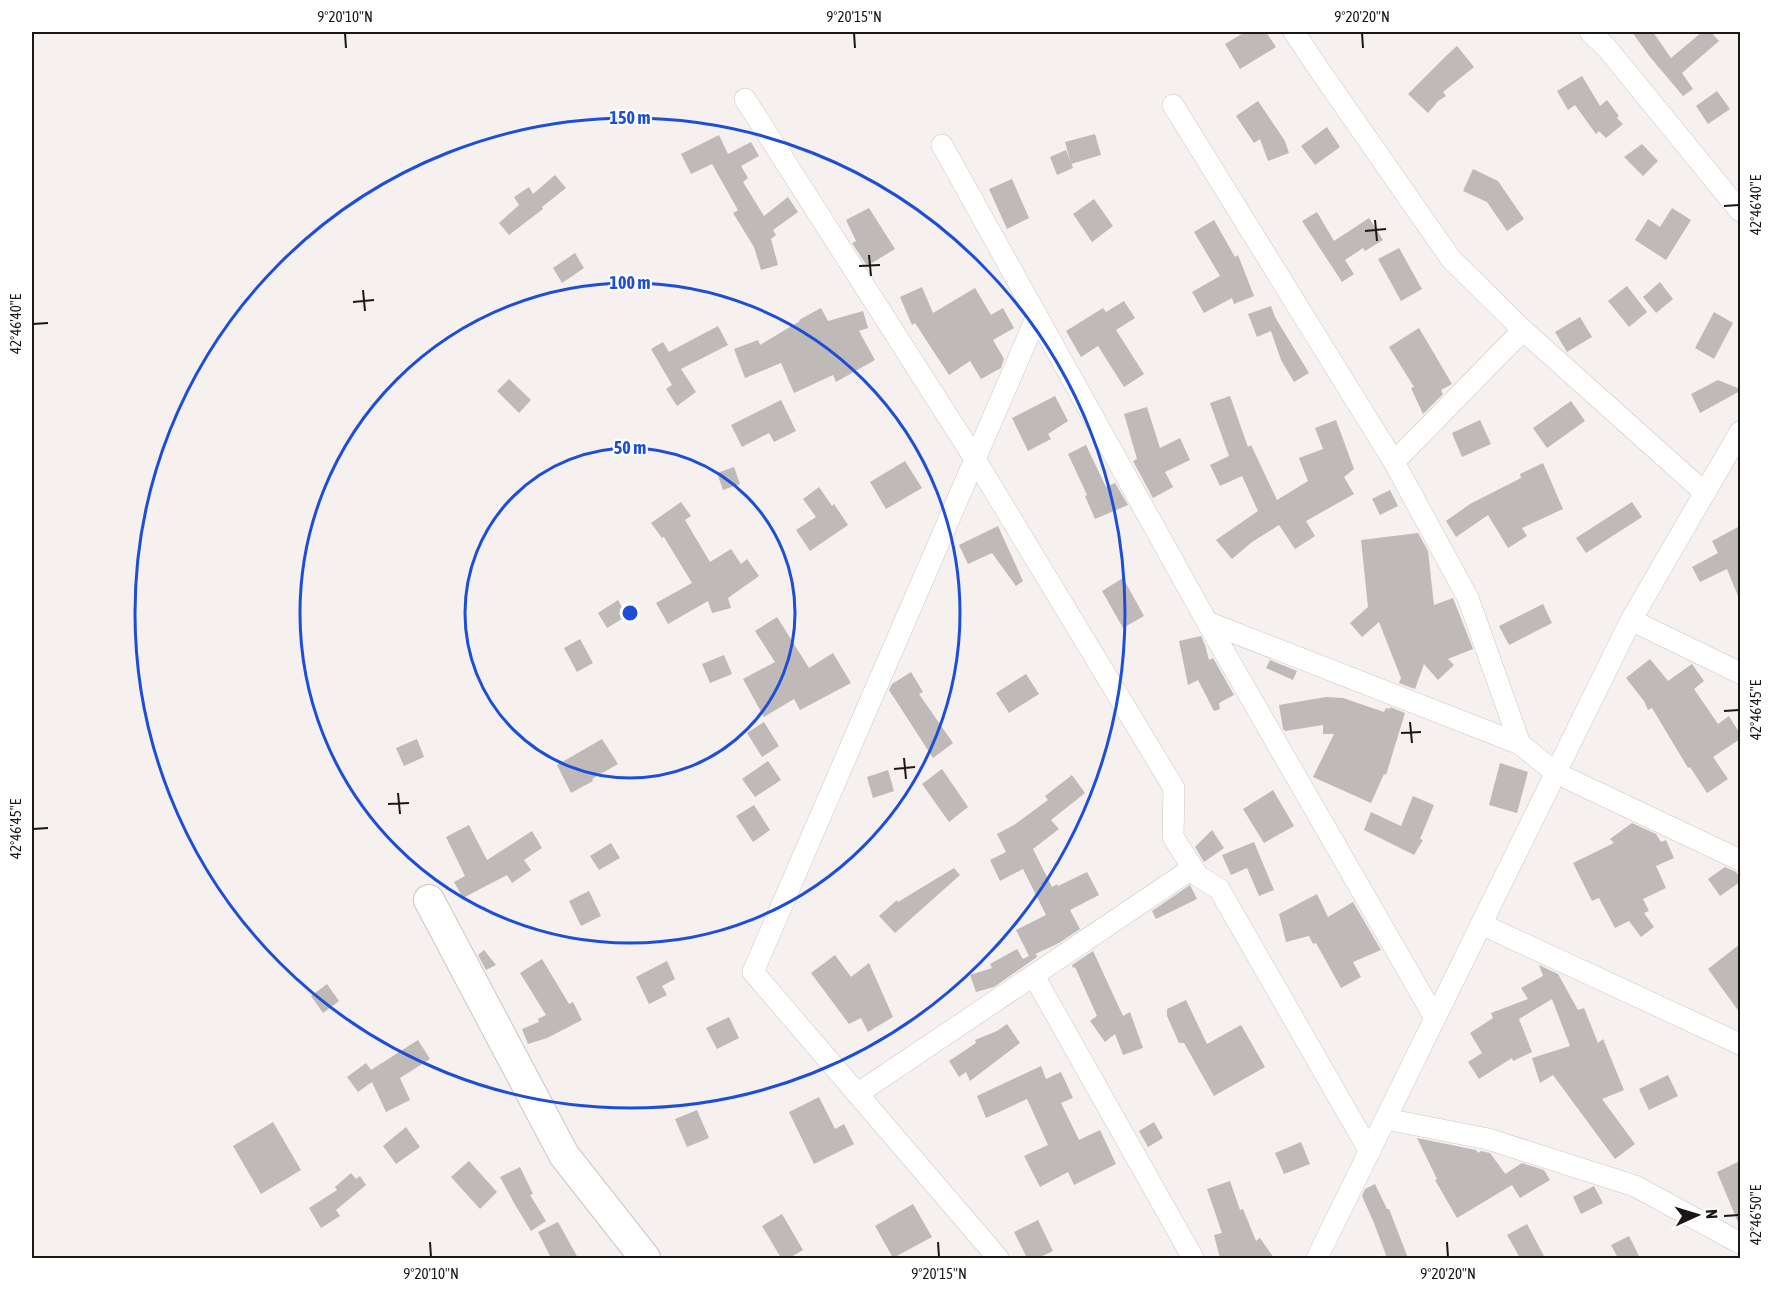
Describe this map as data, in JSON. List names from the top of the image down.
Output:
{
  "north": "right",
  "coordinates": [
    "9°20'10\"N",
    "9°20'15\"N",
    "9°20'20\"N",
    "42°46'40\"E",
    "42°46'45\"E",
    "42°46'50\"E"
  ],
  "rings": ["150 m", "100 m", "50 m"]
}
